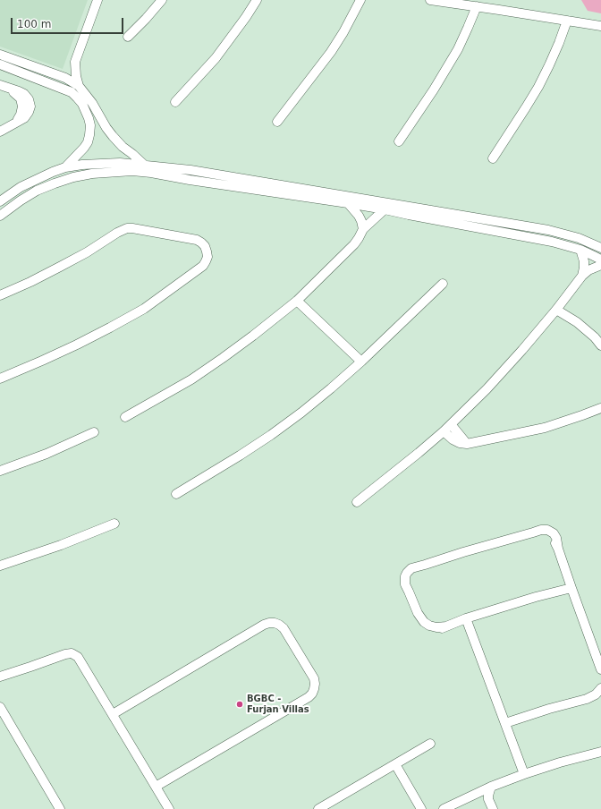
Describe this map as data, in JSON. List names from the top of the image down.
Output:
{
  "places": ["BGBC - Furjan Villas"],
  "scale_bar": "100 m"
}
